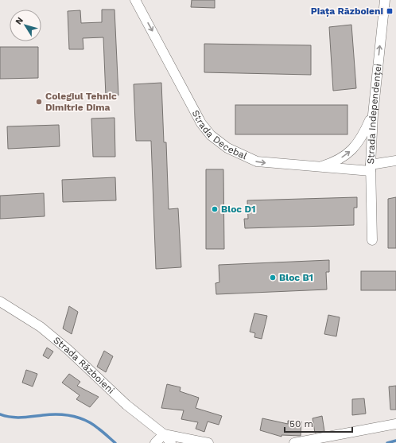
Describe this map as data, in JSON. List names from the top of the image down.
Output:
{
  "streets": {
    "street": ["Strada Independenței", "Strada Decebal", "Strada Războieni"]
  },
  "crossings": [
    ["Strada Independenței", "Strada Decebal"]
  ],
  "one_way": ["Strada Independenței", "Strada Decebal"],
  "places": {
    "transit": ["Piața Războieni"],
    "other": ["Colegiul Tehnic Dimitrie Dima", "Bloc D1", "Bloc B1"]
  },
  "scale_bar": "50 m",
  "north": "top left"
}
